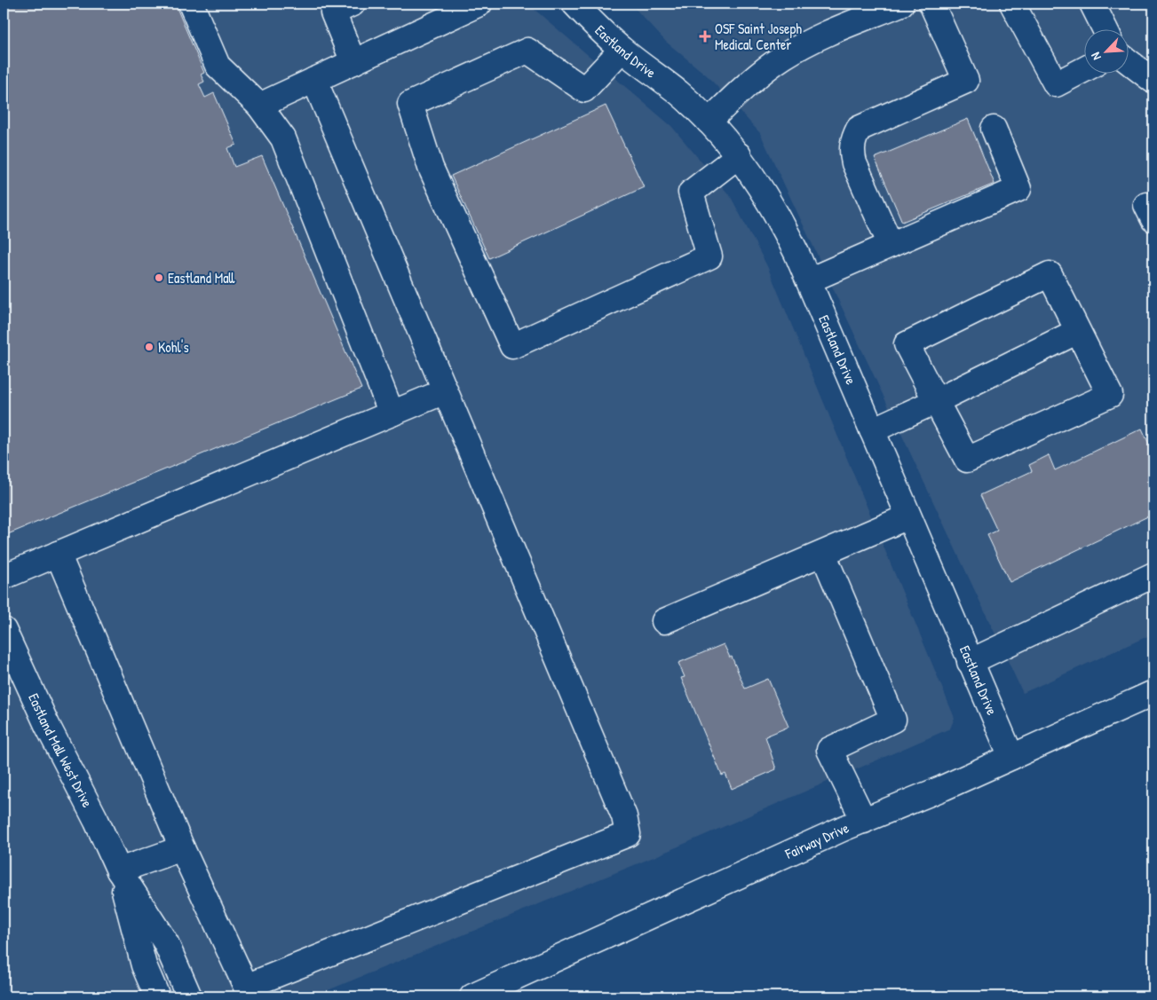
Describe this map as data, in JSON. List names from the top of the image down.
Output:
{
  "streets": {
    "main road": ["Eastland Drive", "Eastland Mall West Drive", "Fairway Drive"]
  },
  "crossings": [
    ["Eastland Drive", "Fairway Drive"]
  ],
  "places": {
    "health": ["OSF Saint Joseph Medical Center"],
    "other": ["Eastland Mall", "Kohl's"]
  },
  "north": "bottom left"
}
